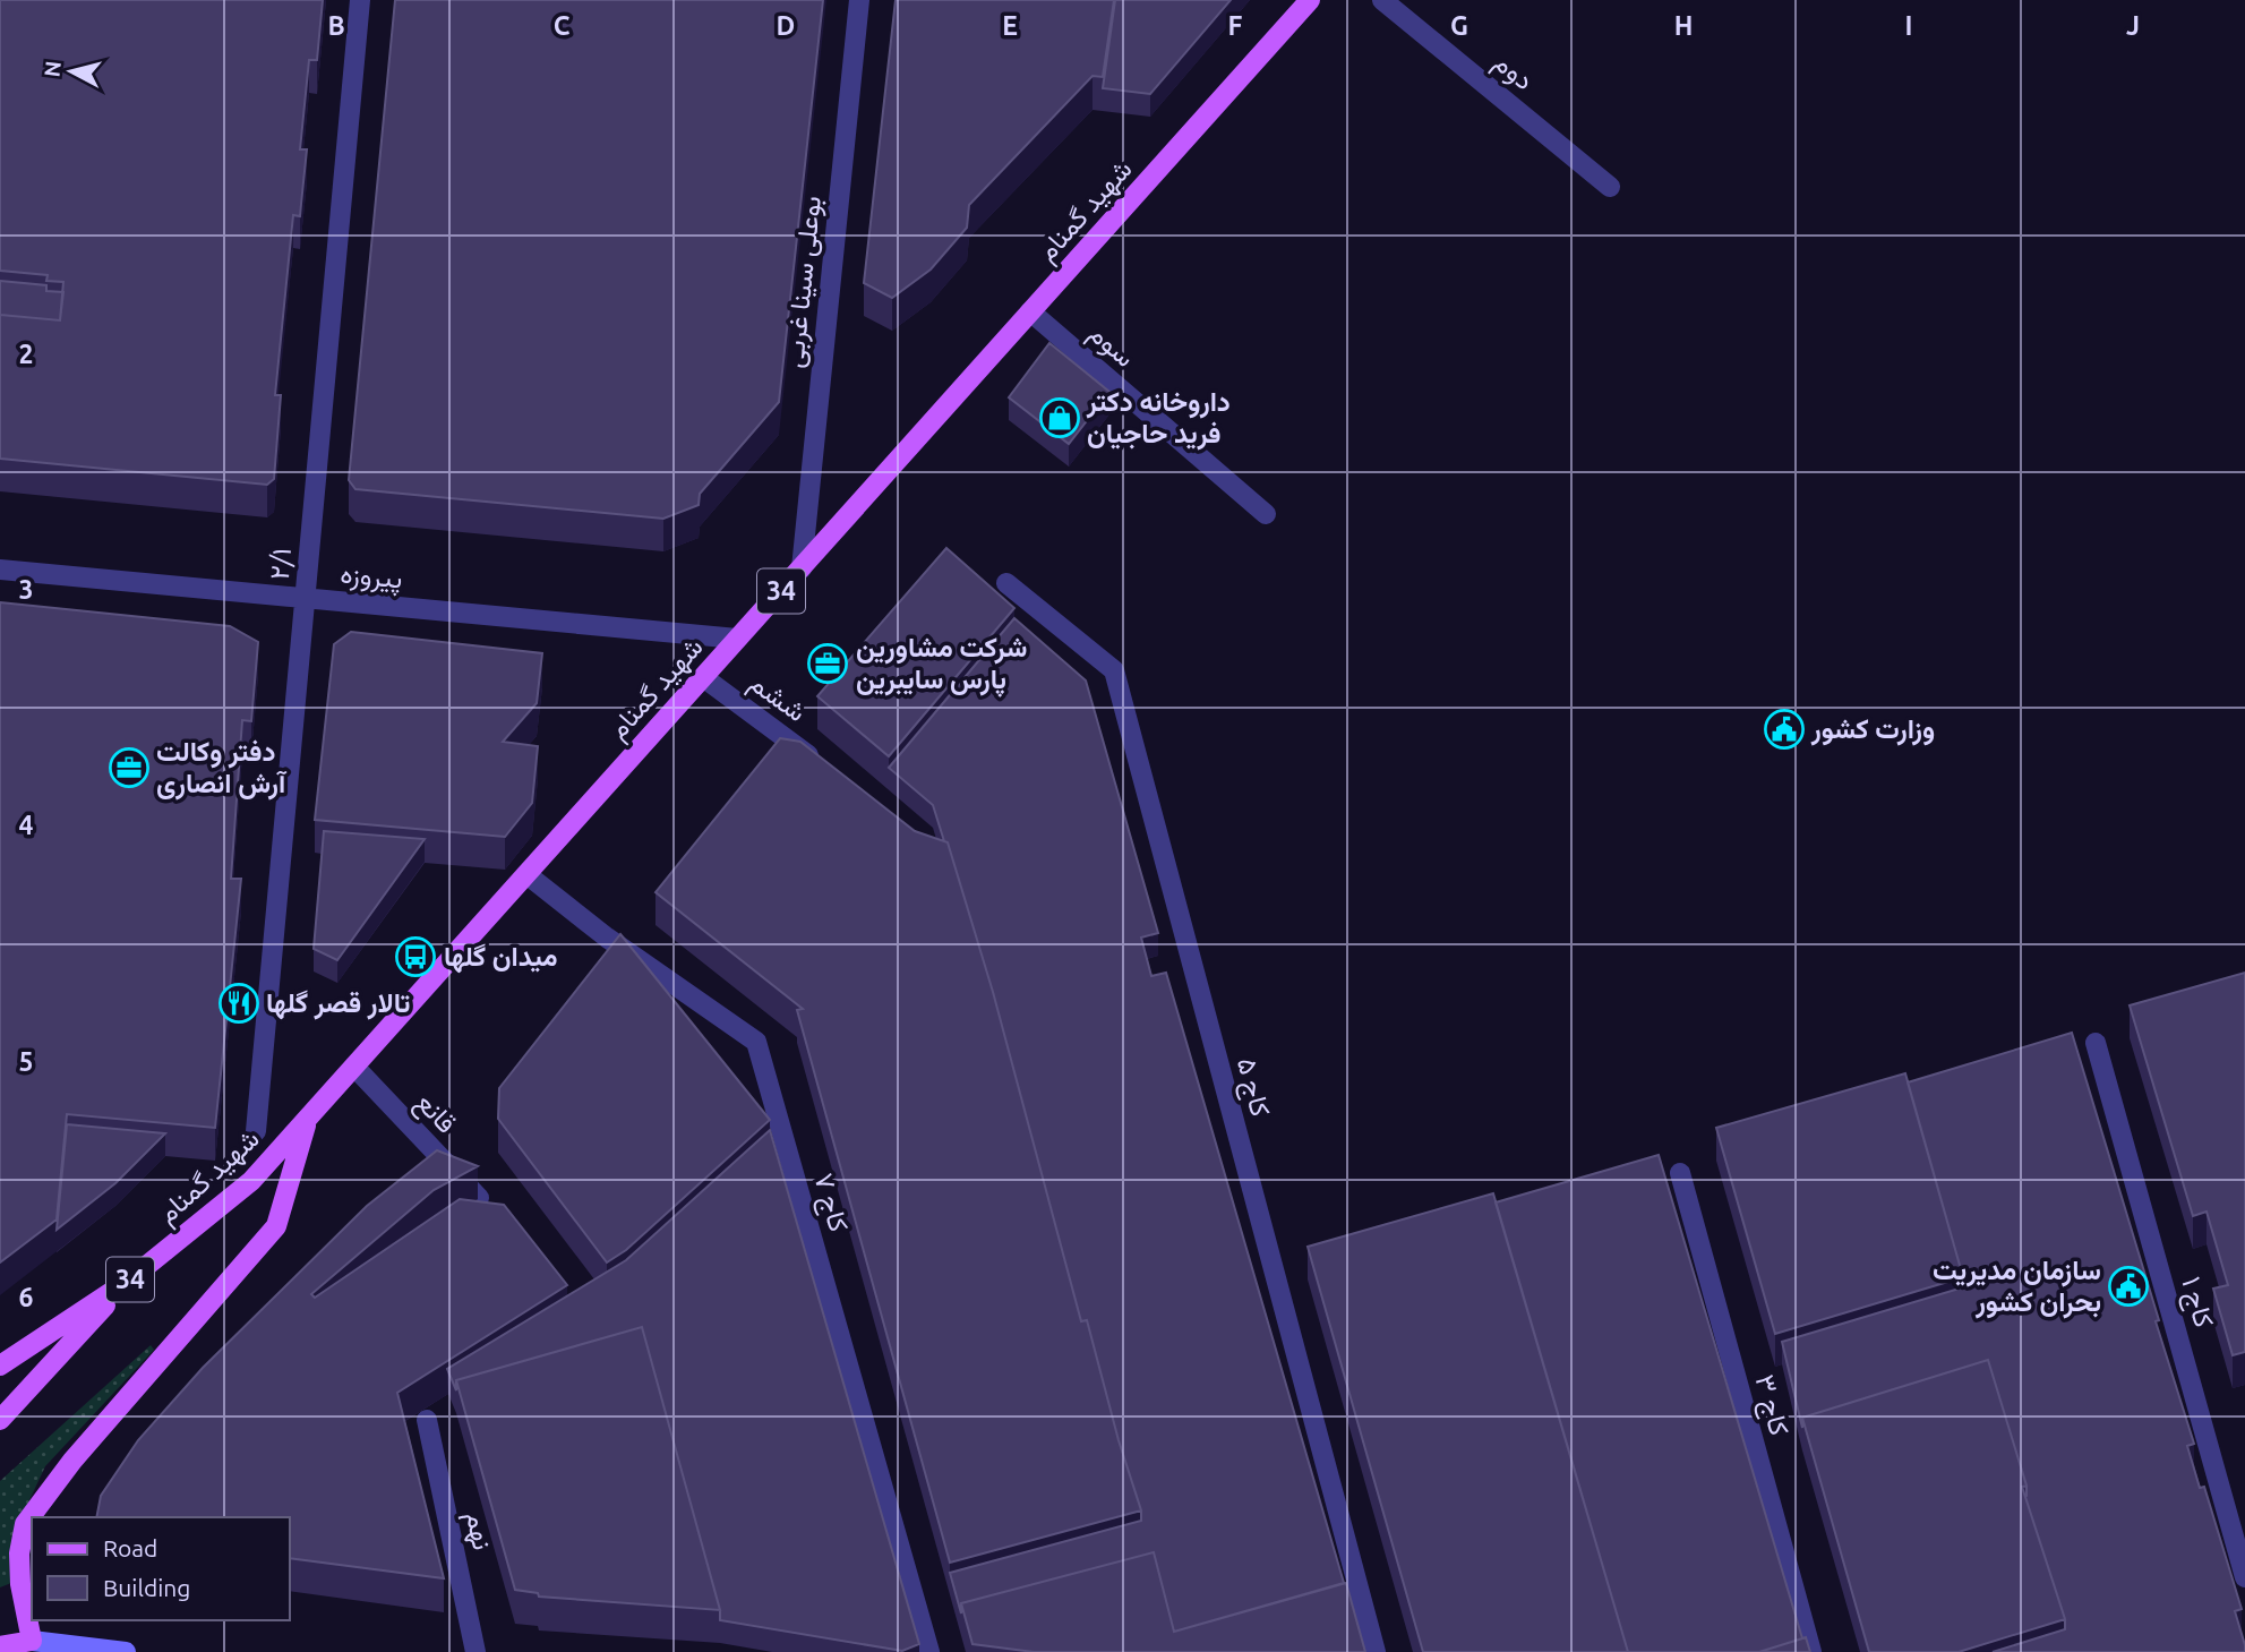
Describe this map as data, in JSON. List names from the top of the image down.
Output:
{
  "streets": {
    "main road": ["شهید گمنام", "34"],
    "street": [
      "دوم",
      "بوعلی سینا غربی",
      "سوم",
      "۲/۱",
      "پیروزه",
      "ششم",
      "کاج ۵",
      "قانع",
      "کاج ۷",
      "کاج ۱",
      "کاج ۳",
      "نهم"
    ]
  },
  "crossings": [
    ["شهید گمنام", "بوعلی سینا غربی"],
    ["شهید گمنام", "سوم"],
    ["شهید گمنام", "پیروزه"],
    ["شهید گمنام", "34"],
    ["شهید گمنام", "ششم"],
    ["شهید گمنام", "قانع"],
    ["شهید گمنام", "کاج ۷"],
    ["۲/۱", "پیروزه"]
  ],
  "places": {
    "shop": ["داروخانه دکتر فرید حاجیان"],
    "office": ["شرکت مشاورین پارس سایبرین", "دفتر وکالت آرش انصاری"],
    "public building": ["وزارت کشور", "سازمان مدیریت بحران کشور"],
    "bus stop": ["میدان گلها"],
    "restaurant": ["تالار قصر گلها"]
  },
  "legend": ["Road", "Building"],
  "north": "left",
  "grid": {
    "columns": [
      "B",
      "C",
      "D",
      "E",
      "F",
      "G",
      "H",
      "I",
      "J"
    ],
    "rows": [
      "2",
      "3",
      "4",
      "5",
      "6"
    ]
  }
}
